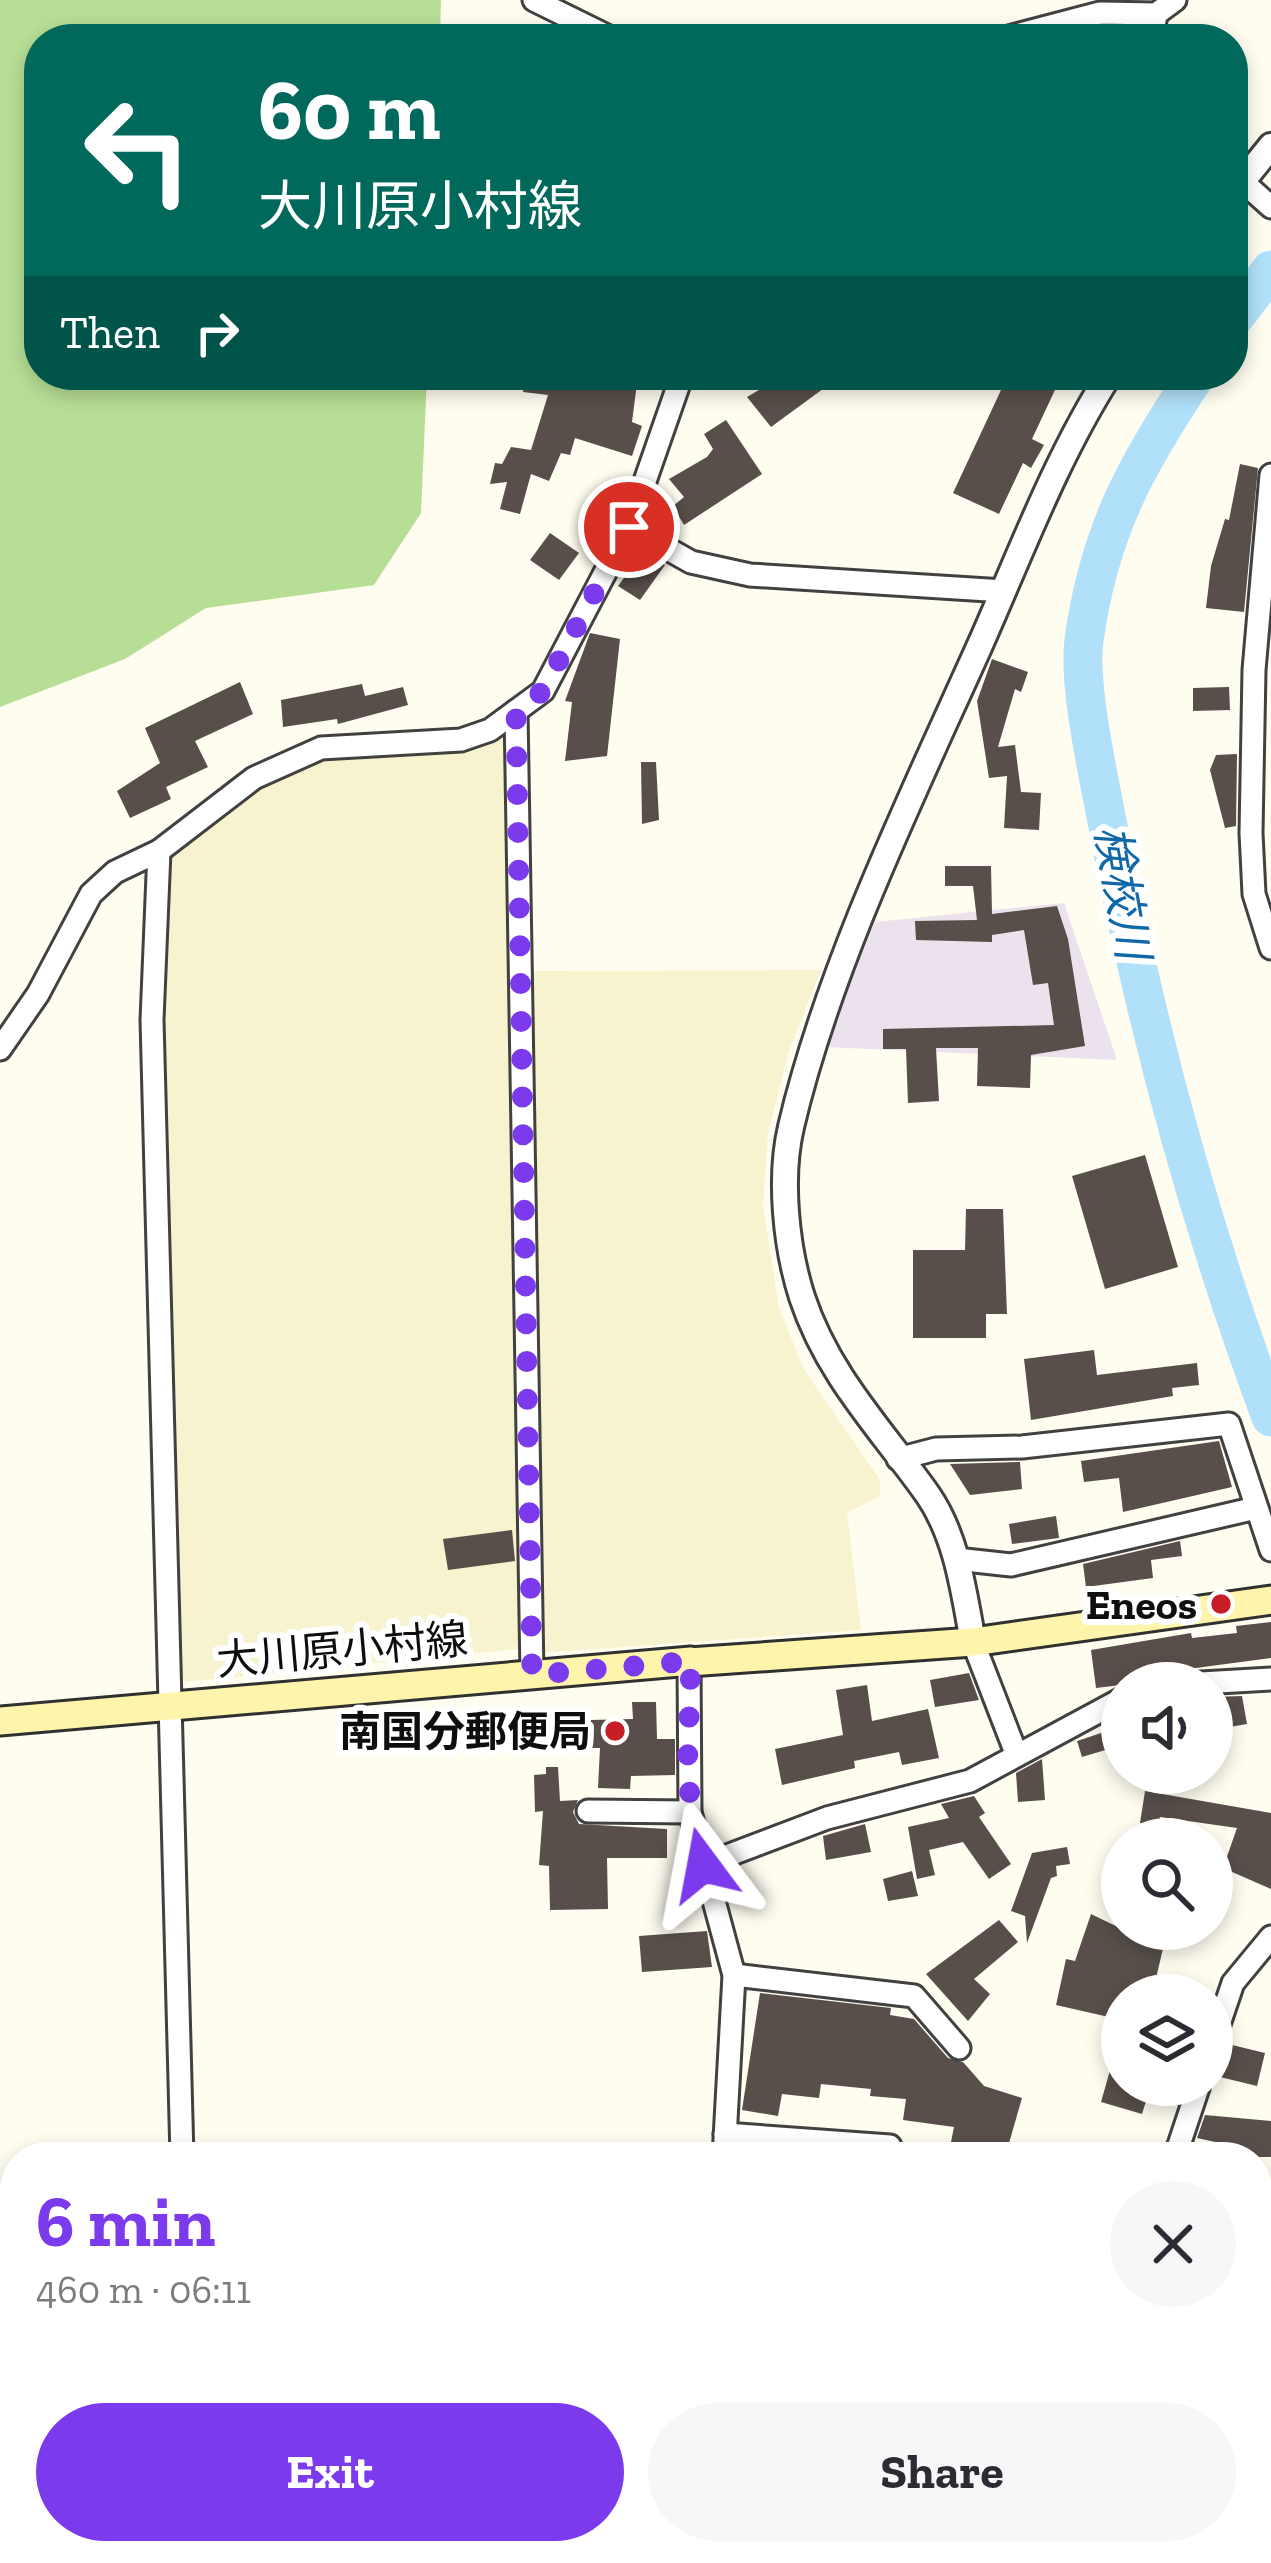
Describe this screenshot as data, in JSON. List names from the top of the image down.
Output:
{
  "streets": {
    "main road": ["大川原小村線"]
  },
  "water": ["検校川"],
  "places": ["Eneos", "南国分郵便局"],
  "page": {
    "turn": ["60 m", "大川原小村線"],
    "then": "Then",
    "heading": ["6 min", "460 m · 06:11"],
    "buttons": ["Exit", "Share"]
  }
}
